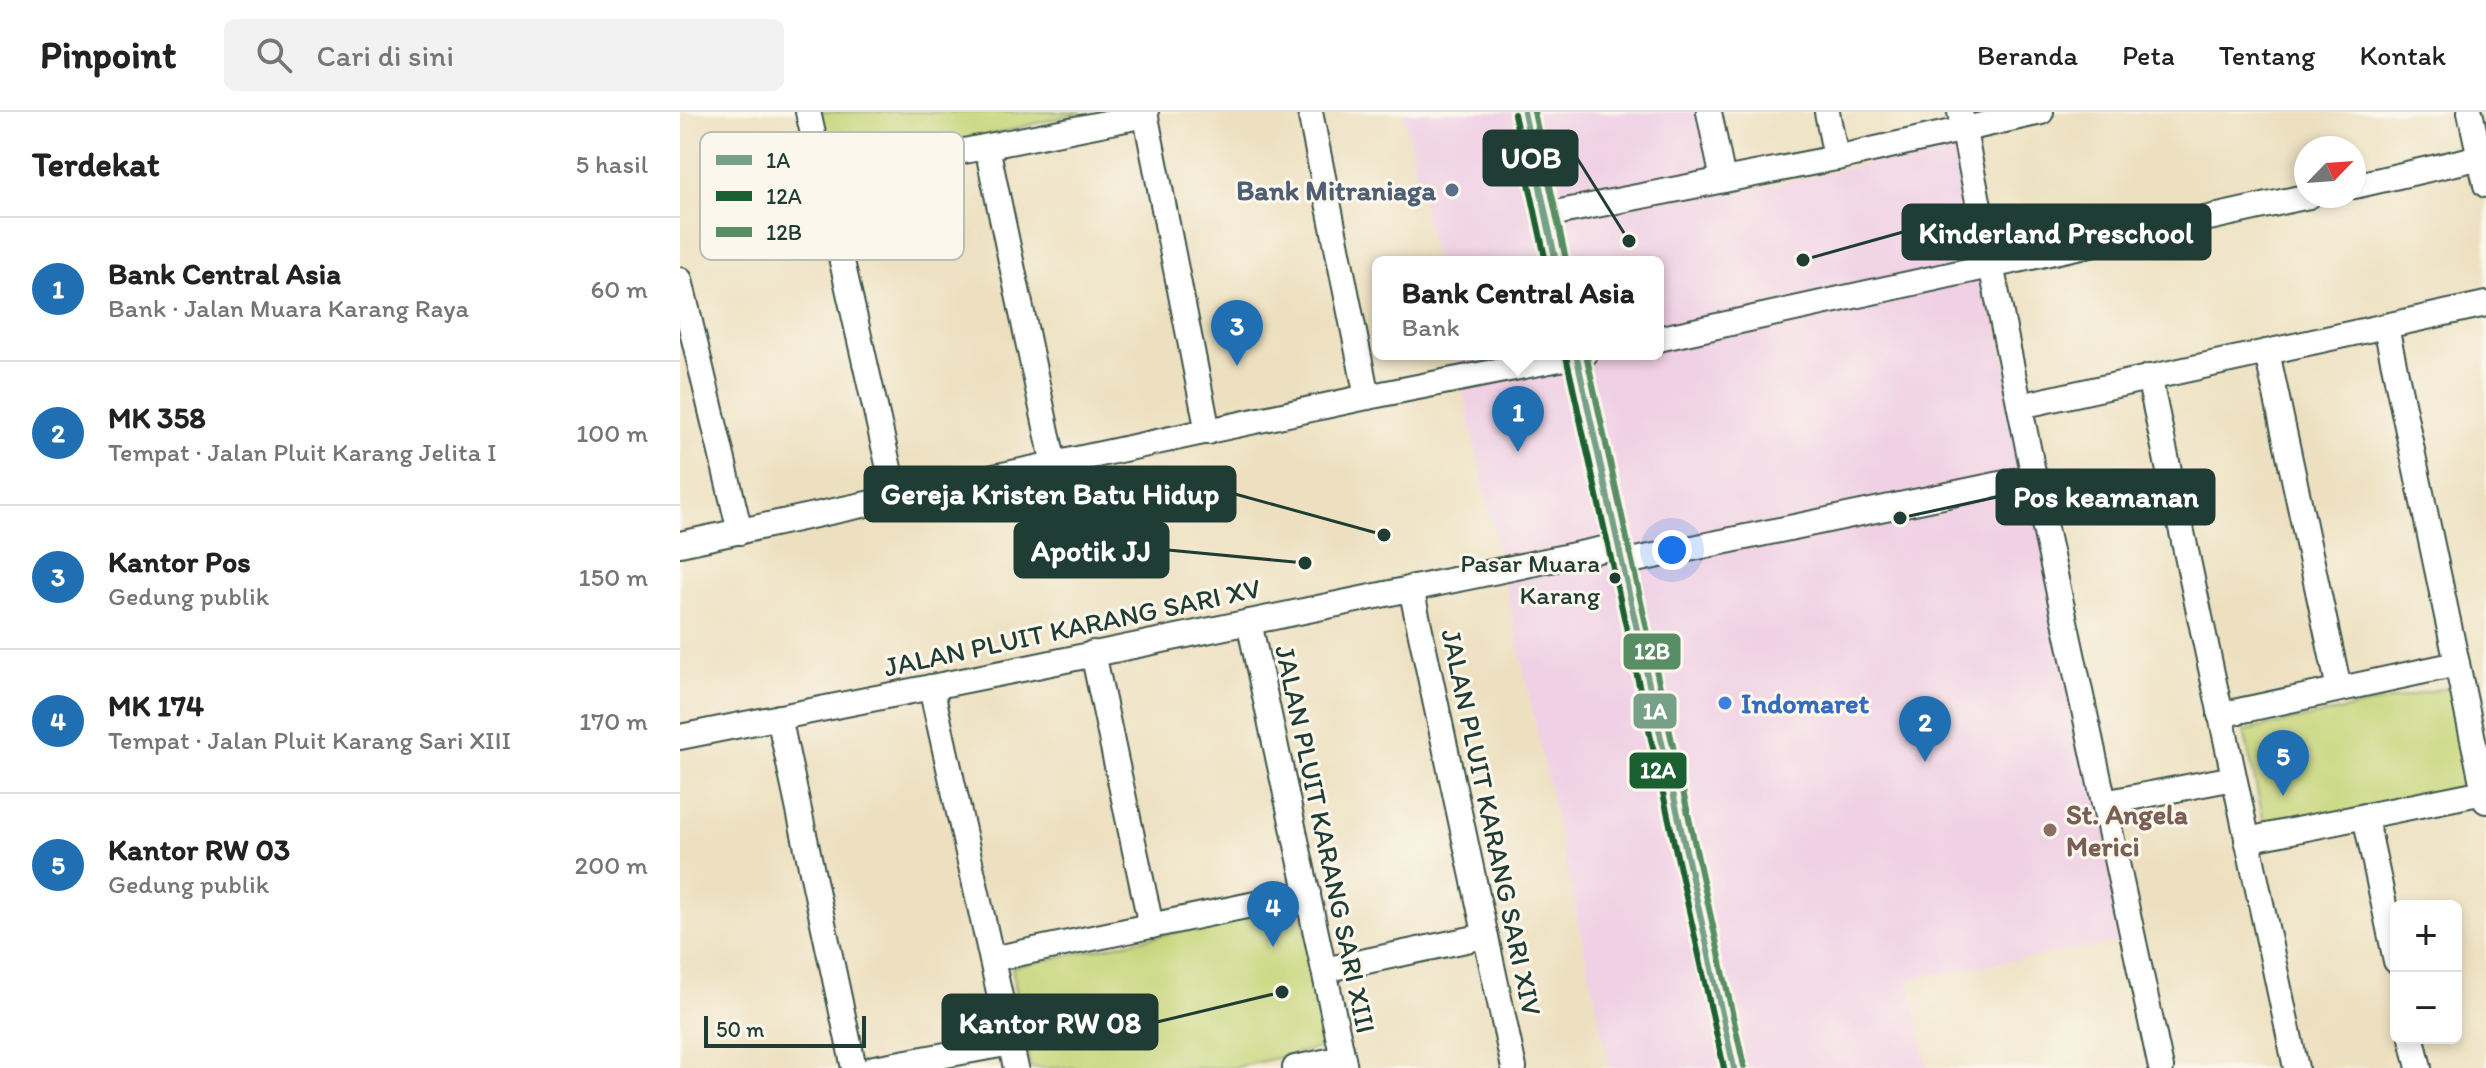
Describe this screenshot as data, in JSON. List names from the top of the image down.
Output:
{
  "streets": {
    "street": ["JALAN PLUIT KARANG SARI XV", "JALAN PLUIT KARANG SARI XIV", "JALAN PLUIT KARANG SARI XIII"]
  },
  "crossings": [
    ["JALAN PLUIT KARANG SARI XV", "JALAN PLUIT KARANG SARI XIV"],
    ["JALAN PLUIT KARANG SARI XV", "JALAN PLUIT KARANG SARI XIII"]
  ],
  "places": [
    "Bank Mitraniaga",
    "UOB",
    "Kinderland Preschool",
    "Pos keamanan",
    "Gereja Kristen Batu Hidup",
    "Apotik JJ",
    "Pasar Muara Karang",
    "Indomaret",
    "St. Angela Merici",
    "Kantor RW 08"
  ],
  "lines": ["transit line 1A", "transit line 12B", "transit line 12A"],
  "legend": ["1A", "12A", "12B"],
  "scale_bar": "50 m",
  "north": "top right",
  "page": {
    "header": "Pinpoint",
    "search": "Cari di sini",
    "nav": [
      "Beranda",
      "Peta",
      "Tentang",
      "Kontak"
    ],
    "heading": ["Terdekat", "5 hasil"],
    "list": [
      {
        "mark": "1",
        "name": "Bank Central Asia",
        "note": "Bank · Jalan Muara Karang Raya",
        "value": "60 m"
      },
      {
        "mark": "2",
        "name": "MK 358",
        "note": "Tempat · Jalan Pluit Karang Jelita I",
        "value": "100 m"
      },
      {
        "mark": "3",
        "name": "Kantor Pos",
        "note": "Gedung publik",
        "value": "150 m"
      },
      {
        "mark": "4",
        "name": "MK 174",
        "note": "Tempat · Jalan Pluit Karang Sari XIII",
        "value": "170 m"
      },
      {
        "mark": "5",
        "name": "Kantor RW 03",
        "note": "Gedung publik",
        "value": "200 m"
      }
    ],
    "popup": ["Bank Central Asia", "Bank"],
    "pins": [
      "3",
      "1",
      "2",
      "5",
      "4"
    ],
    "map_buttons": ["+", "−"],
    "scale": "50 m"
  }
}
